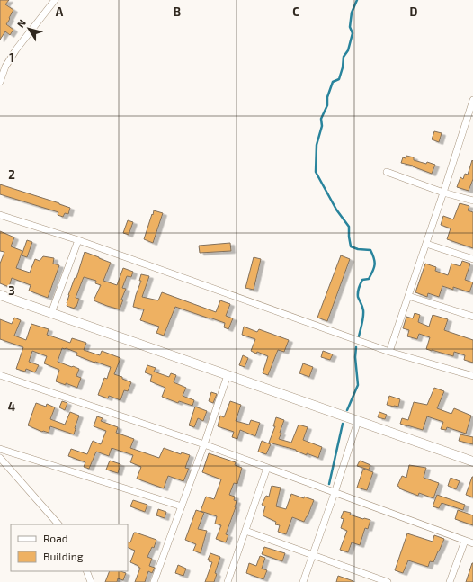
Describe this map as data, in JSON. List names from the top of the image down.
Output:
{
  "legend": ["Road", "Building"],
  "north": "top left",
  "grid": {
    "columns": [
      "A",
      "B",
      "C",
      "D"
    ],
    "rows": [
      "1",
      "2",
      "3",
      "4"
    ]
  }
}
